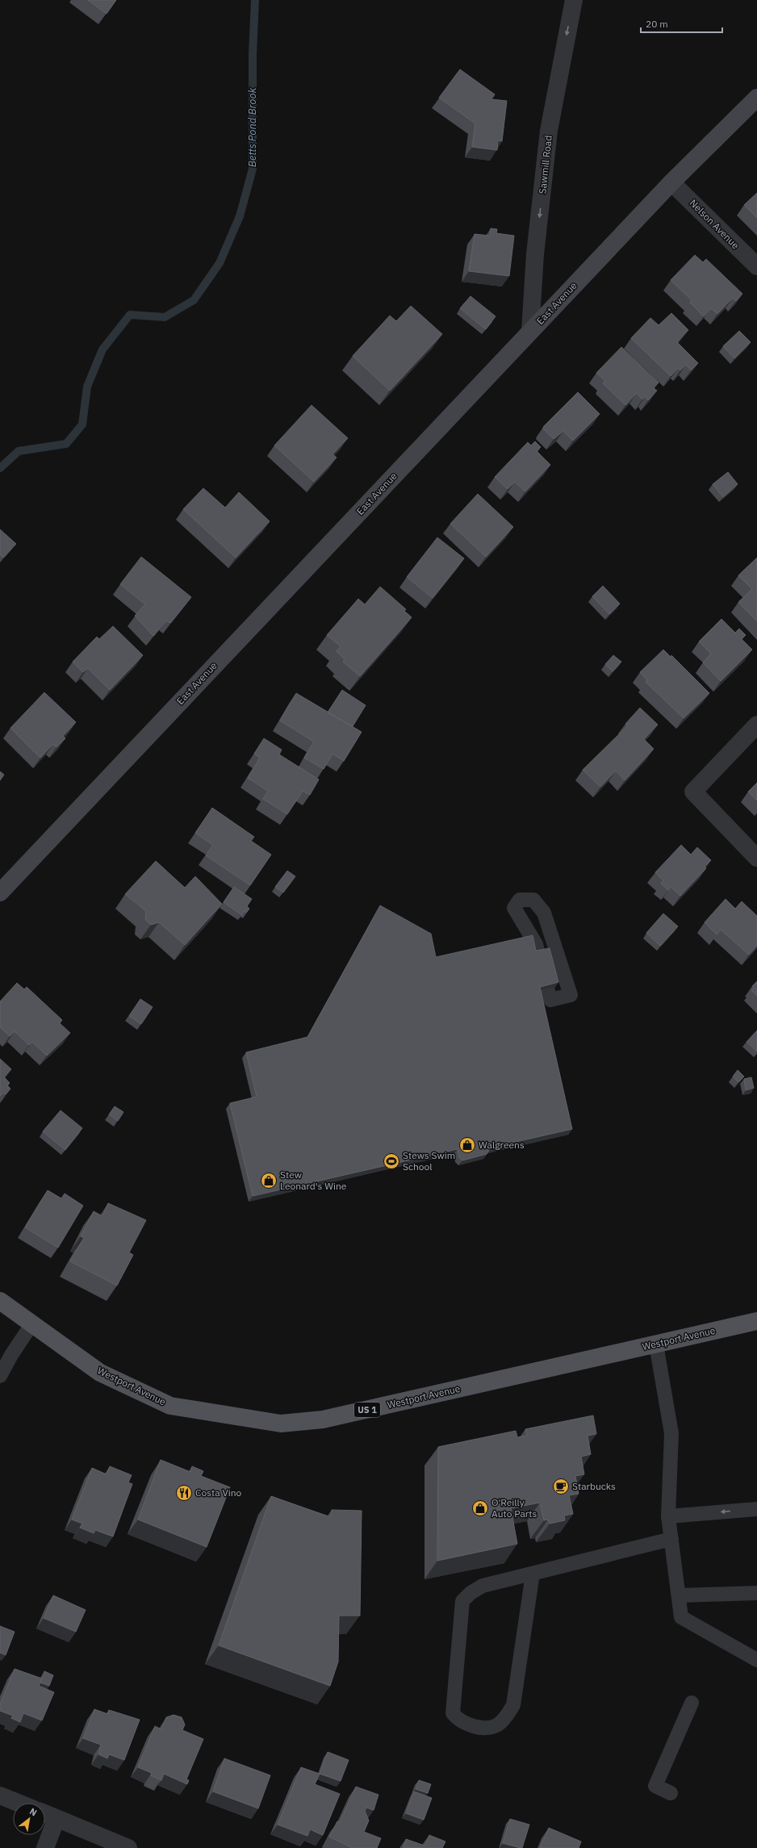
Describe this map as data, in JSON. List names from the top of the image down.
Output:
{
  "streets": {
    "main road": ["East Avenue", "Westport Avenue", "US 1"],
    "street": ["Sawmill Road", "Nelson Avenue"]
  },
  "crossings": [
    ["Sawmill Road", "East Avenue"],
    ["Nelson Avenue", "East Avenue"]
  ],
  "one_way": ["Sawmill Road"],
  "water": ["Betts Pond Brook"],
  "places": {
    "shop": ["Walgreens", "Stew Leonard's Wine", "O'Reilly Auto Parts"],
    "sports": ["Stews Swim School"],
    "cafe": ["Starbucks"],
    "restaurant": ["Costa Vino"]
  },
  "scale_bar": "20 m",
  "north": "top right"
}
